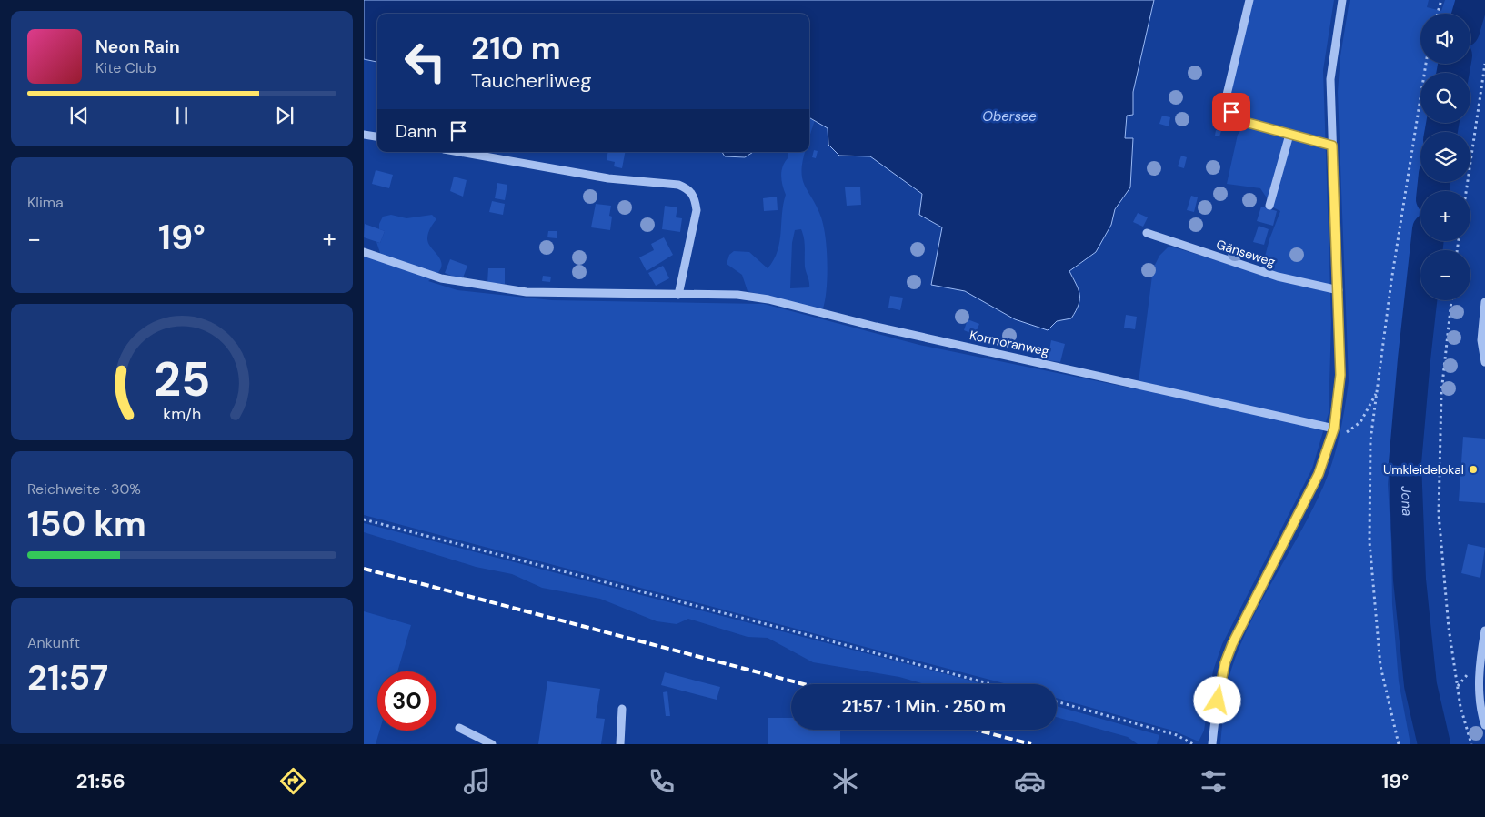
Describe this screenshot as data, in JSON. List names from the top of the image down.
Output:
{
  "streets": {
    "street": ["Gänseweg", "Kormoranweg"]
  },
  "water": ["Obersee", "Jona"],
  "places": ["Umkleidelokal"],
  "page": {
    "map_buttons": ["+", "−"],
    "turn": ["210 m", "Taucherliweg"],
    "song": ["Neon Rain", "Kite Club"],
    "then": "Dann",
    "tile": [
      "Klima",
      ["Reichweite · 30%", "150 km"],
      ["Ankunft", "21:57"]
    ],
    "heat": ["−", "19°", "+"],
    "limit": "30",
    "trip": "21:57 · 1 Min. · 250 m",
    "tabs": ["21:56", "19°"],
    "gauge": ["25", "km/h"]
  }
}
